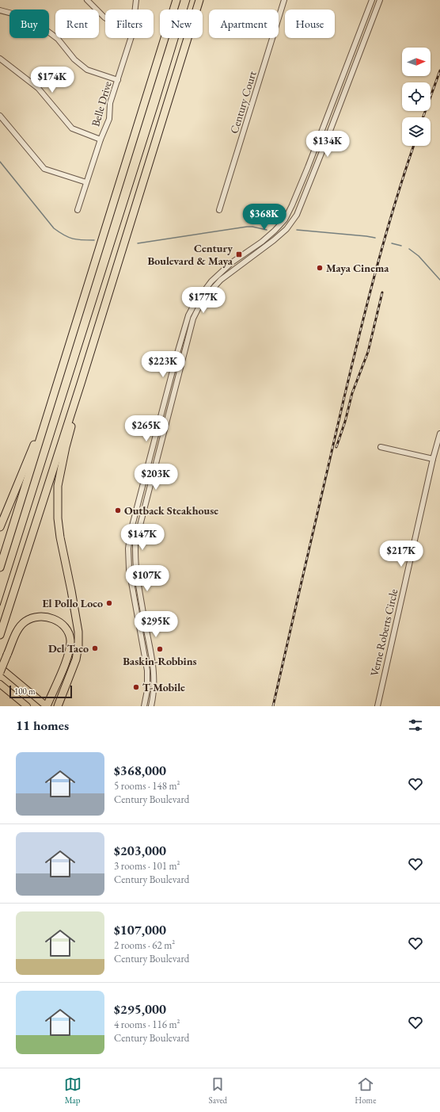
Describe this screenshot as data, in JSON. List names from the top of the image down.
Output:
{
  "streets": {
    "street": ["Century Court", "Belle Drive", "Verne Roberts Circle"]
  },
  "places": {
    "transit": ["Century Boulevard & Maya"],
    "other": [
      "Maya Cinema",
      "Outback Steakhouse",
      "El Pollo Loco",
      "Del Taco",
      "Baskin-Robbins",
      "T-Mobile"
    ]
  },
  "scale_bar": "100 m",
  "north": "right",
  "page": {
    "chip": [
      "Buy",
      "Rent",
      "Filters",
      "New",
      "Apartment",
      "House"
    ],
    "price": [
      "$174K",
      "$134K",
      "$368K",
      "$177K",
      "$223K",
      "$265K",
      "$203K",
      "$147K",
      "$217K",
      "$107K",
      "$295K"
    ],
    "scale": "100 m",
    "heading": "11 homes",
    "list": [
      {
        "name": "$368,000",
        "note": "5 rooms · 148 m² · Century Boulevard"
      },
      {
        "name": "$203,000",
        "note": "3 rooms · 101 m² · Century Boulevard"
      },
      {
        "name": "$107,000",
        "note": "2 rooms · 62 m² · Century Boulevard"
      },
      {
        "name": "$295,000",
        "note": "4 rooms · 116 m² · Century Boulevard"
      }
    ],
    "tabs": ["Map", "Saved", "Home"]
  }
}
